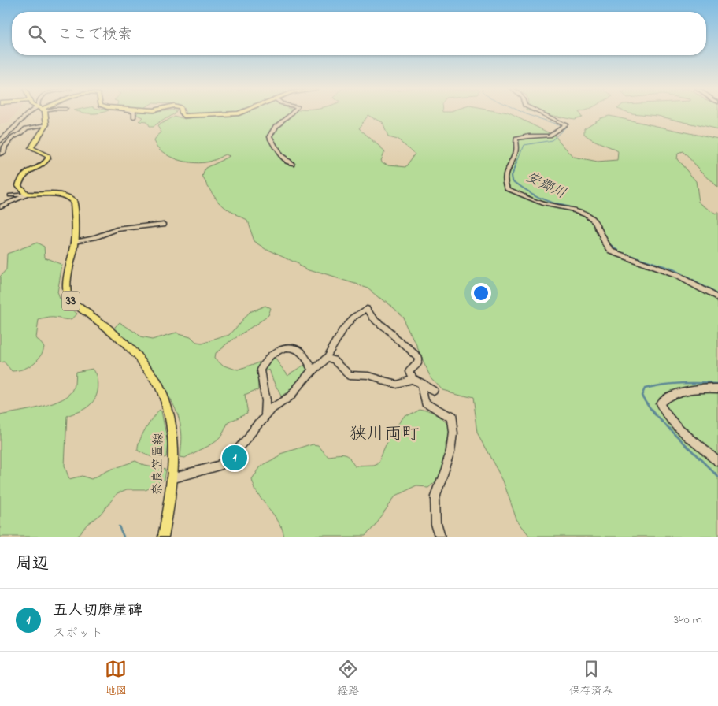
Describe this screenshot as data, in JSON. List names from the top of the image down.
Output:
{
  "streets": {
    "main road": ["33", "奈良笠置線"]
  },
  "districts": ["狭川両町"],
  "water": ["安郷川"],
  "page": {
    "search": "ここで検索",
    "pins": "1",
    "heading": "周辺",
    "list": [
      {
        "mark": "1",
        "name": "五人切磨崖碑",
        "note": "スポット",
        "value": "340 m"
      }
    ],
    "nav": ["地図", "経路", "保存済み"]
  }
}
